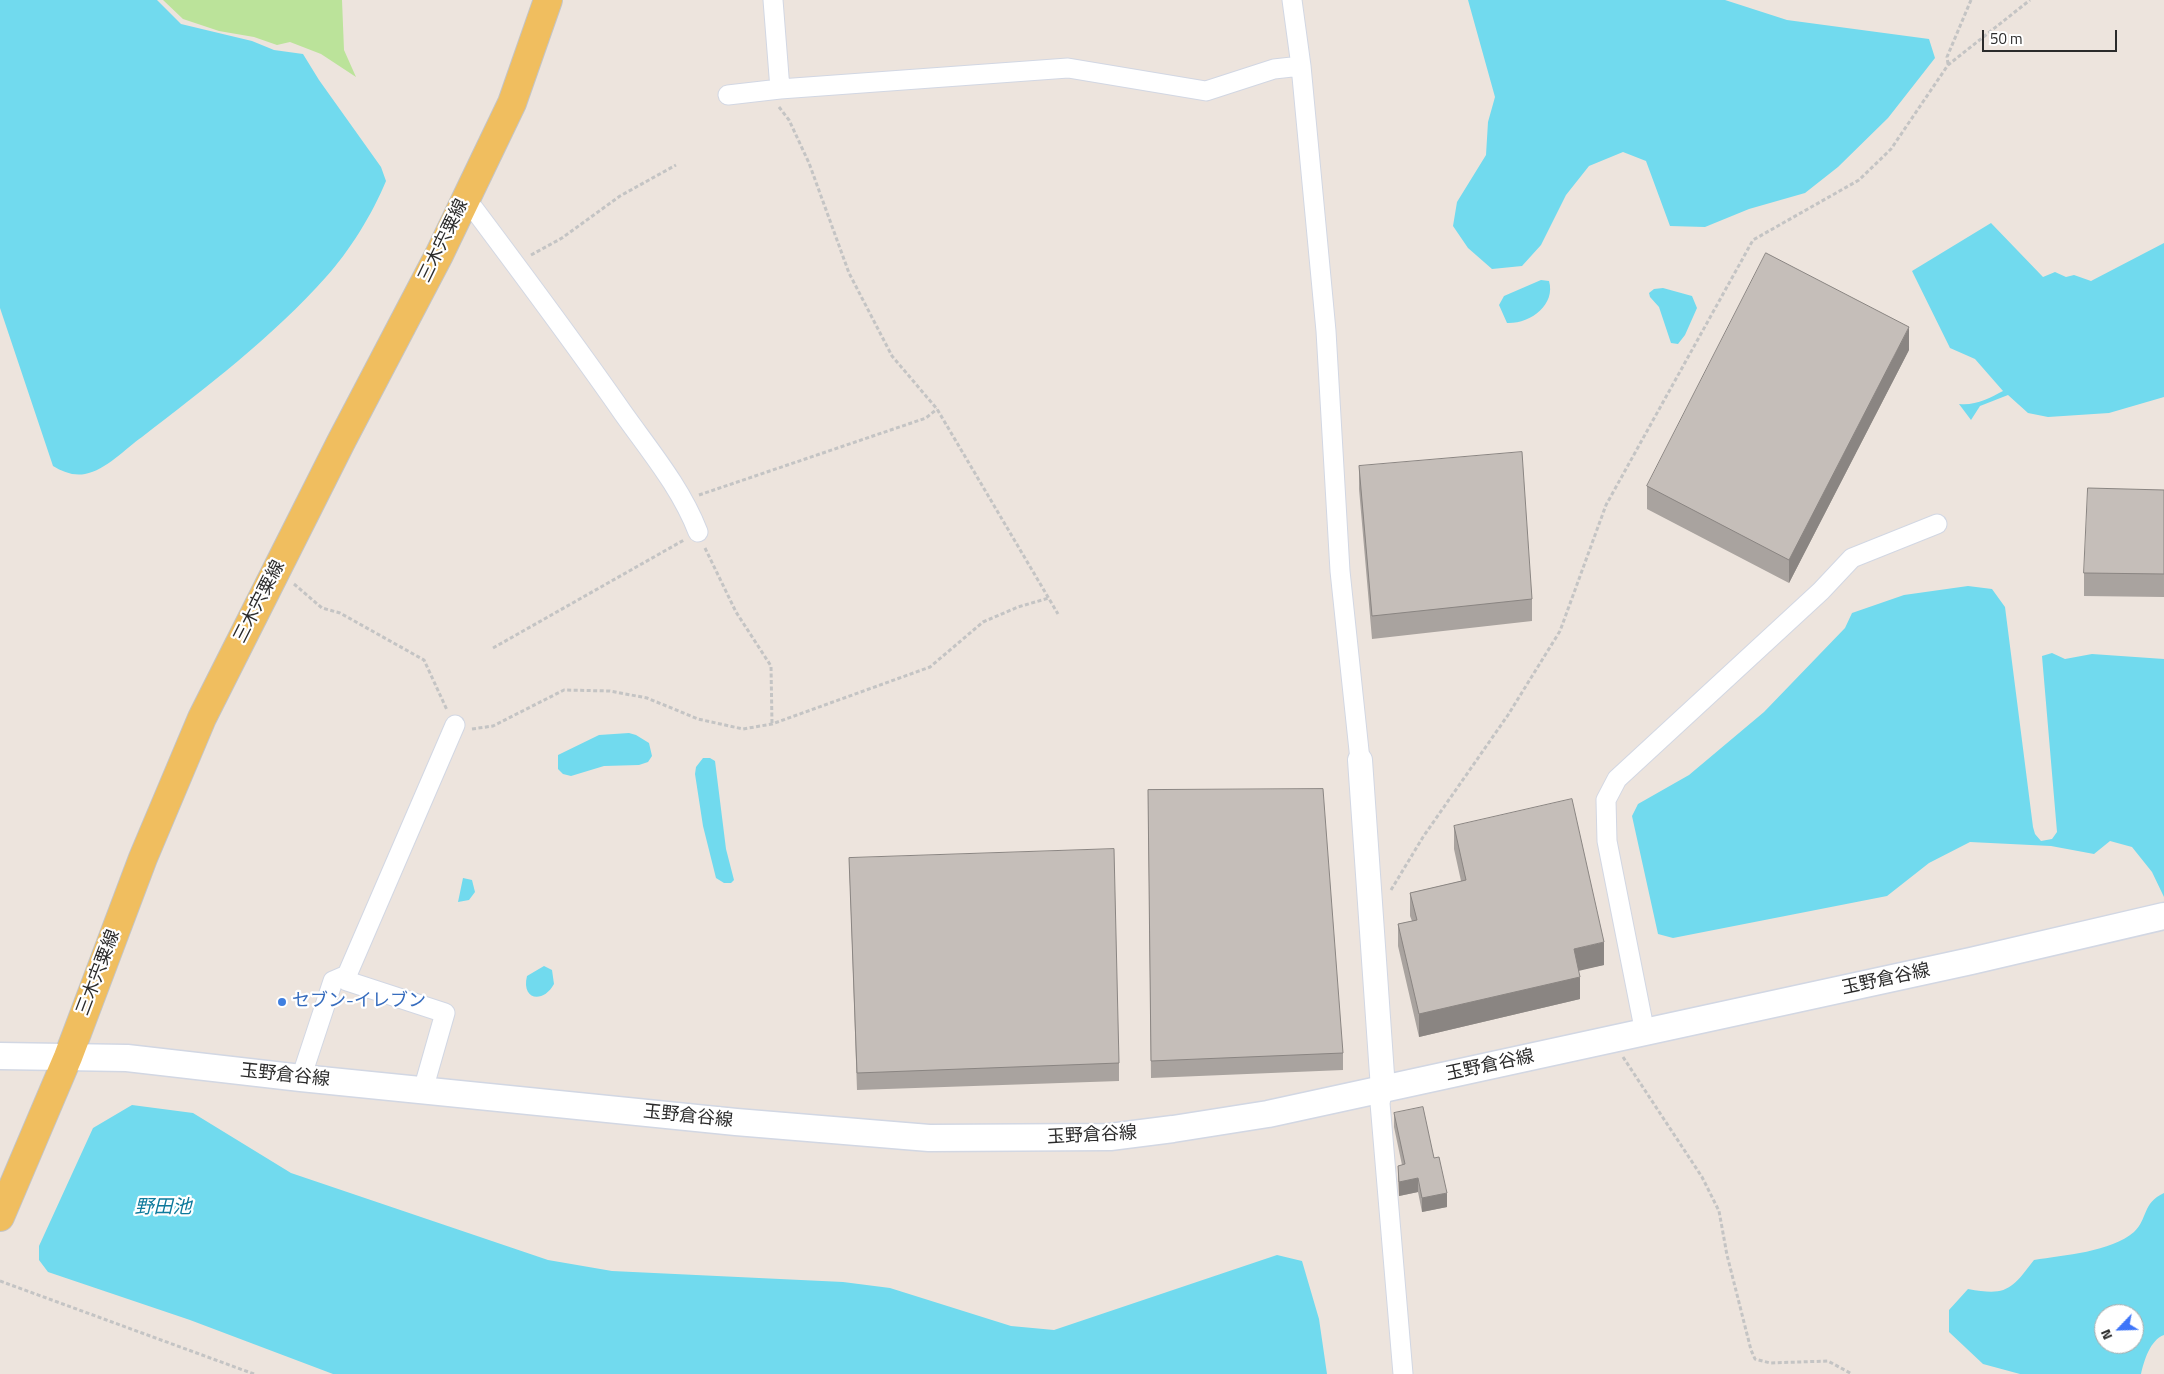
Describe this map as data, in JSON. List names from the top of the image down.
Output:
{
  "streets": {
    "main road": ["三木宍粟線", "玉野倉谷線"]
  },
  "crossings": [
    ["三木宍粟線", "玉野倉谷線"]
  ],
  "water": ["野田池"],
  "places": ["セブン-イレブン"],
  "scale_bar": "50 m",
  "north": "bottom left"
}
